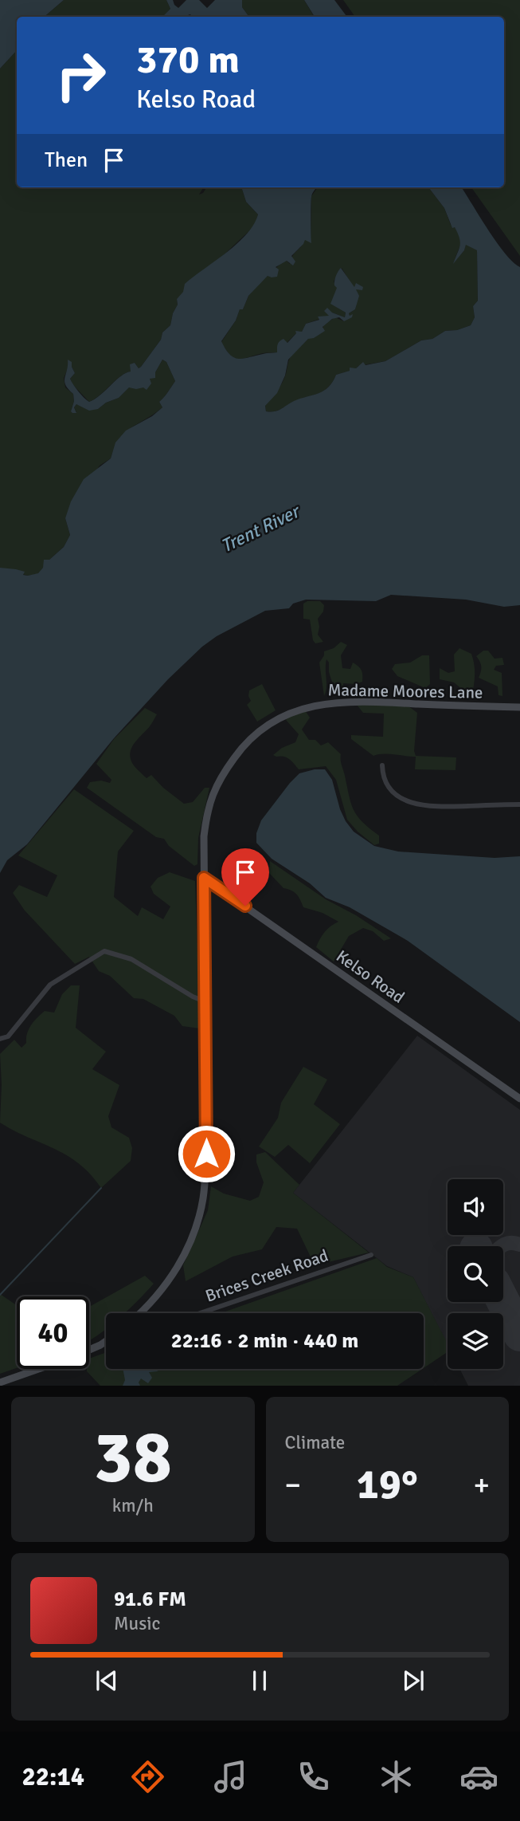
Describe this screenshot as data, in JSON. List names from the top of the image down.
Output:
{
  "streets": {
    "street": ["Madame Moores Lane", "Kelso Road", "Brices Creek Road"]
  },
  "crossings": [
    ["Madame Moores Lane", "Kelso Road"]
  ],
  "water": ["Trent River"],
  "page": {
    "turn": ["370 m", "Kelso Road"],
    "then": "Then",
    "limit": "40",
    "trip": "22:16 · 2 min · 440 m",
    "tile": [
      ["38", "km/h"],
      "Climate"
    ],
    "heat": ["−", "19°", "+"],
    "song": ["91.6 FM", "Music"],
    "tabs": "22:14"
  }
}
